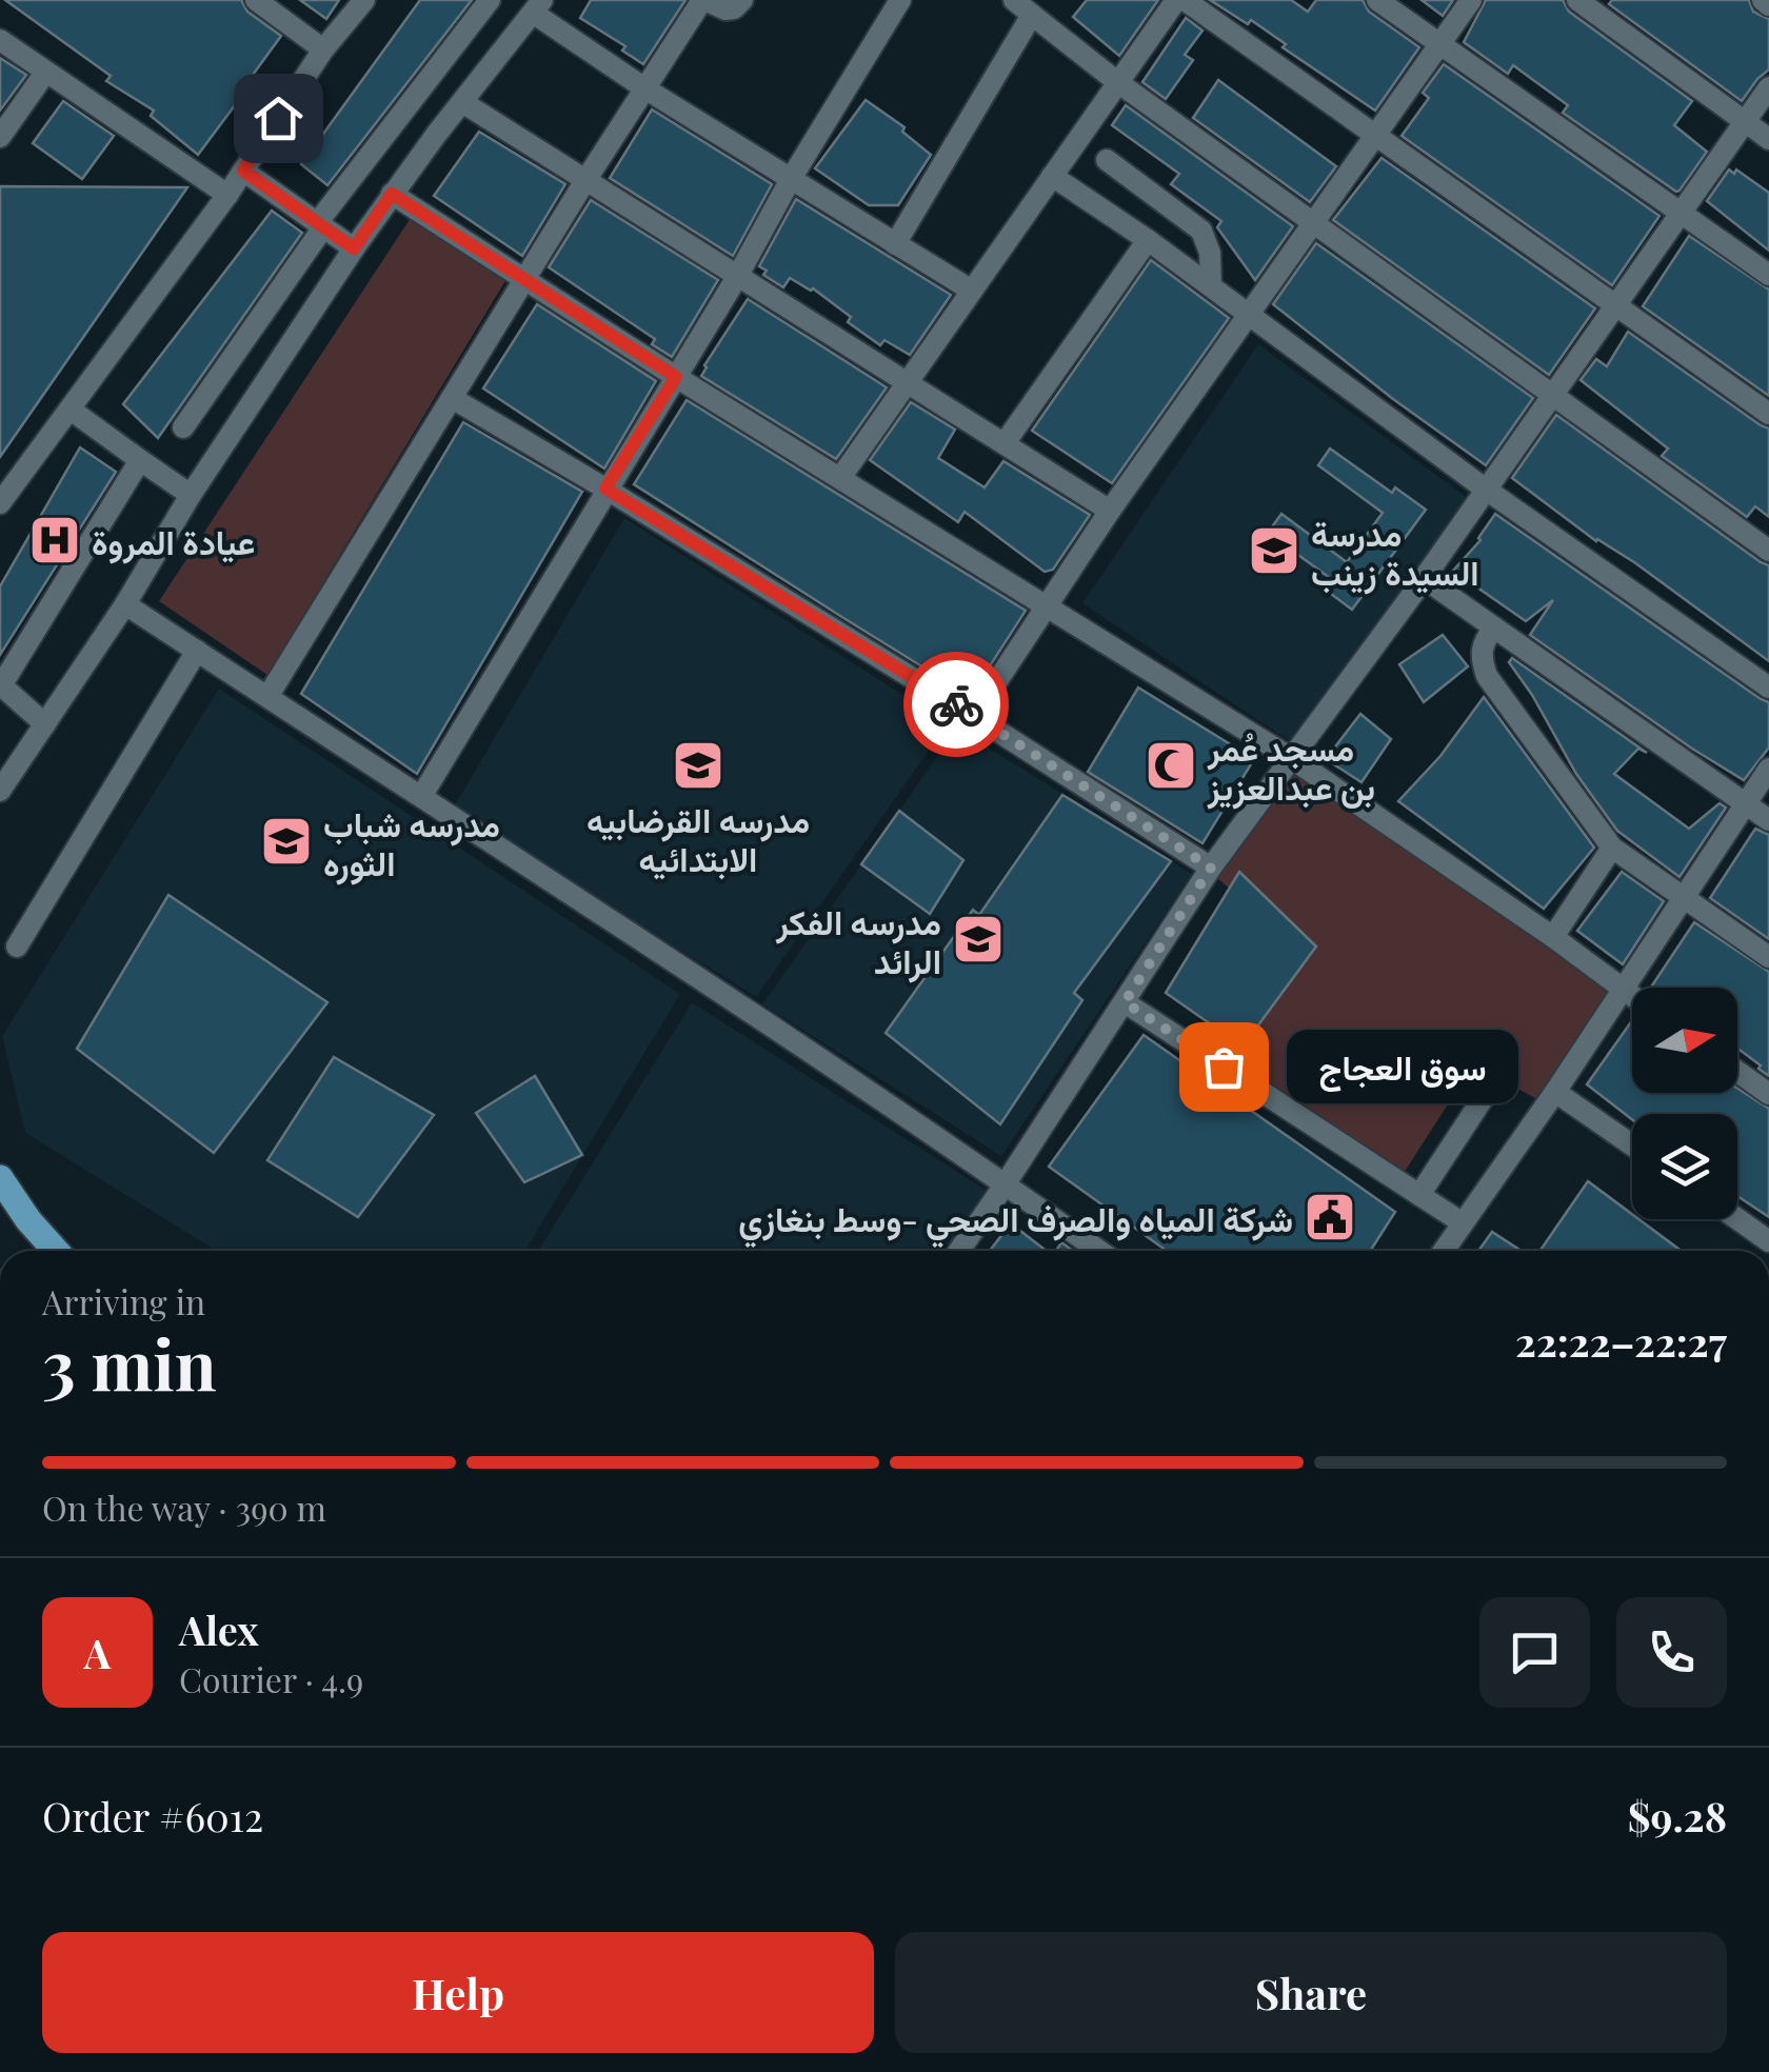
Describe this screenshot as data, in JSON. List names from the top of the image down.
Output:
{
  "places": {
    "hospital": ["عيادة المروة"],
    "school or university": [
      "مدرسة السيدة زينب",
      "مدرسه القرضابيه الابتدائيه",
      "مدرسه شباب الثوره",
      "مدرسه الفكر الرائد"
    ],
    "mosque": ["مسجد عُمر بن عبدالعزيز"],
    "other": ["سوق العجاج"],
    "public building": ["شركة المياه والصرف الصحي -وسط بنغازي"]
  },
  "north": "right",
  "page": {
    "bubble": "سوق العجاج",
    "heading": ["3 min", "Arriving in", "22:22–22:27"],
    "panel": [
      "Alex",
      "Courier · 4.9",
      "Order #6012",
      "$9.28"
    ],
    "bar": "On the way · 390 m",
    "round": "A",
    "buttons": ["Help", "Share"]
  }
}
